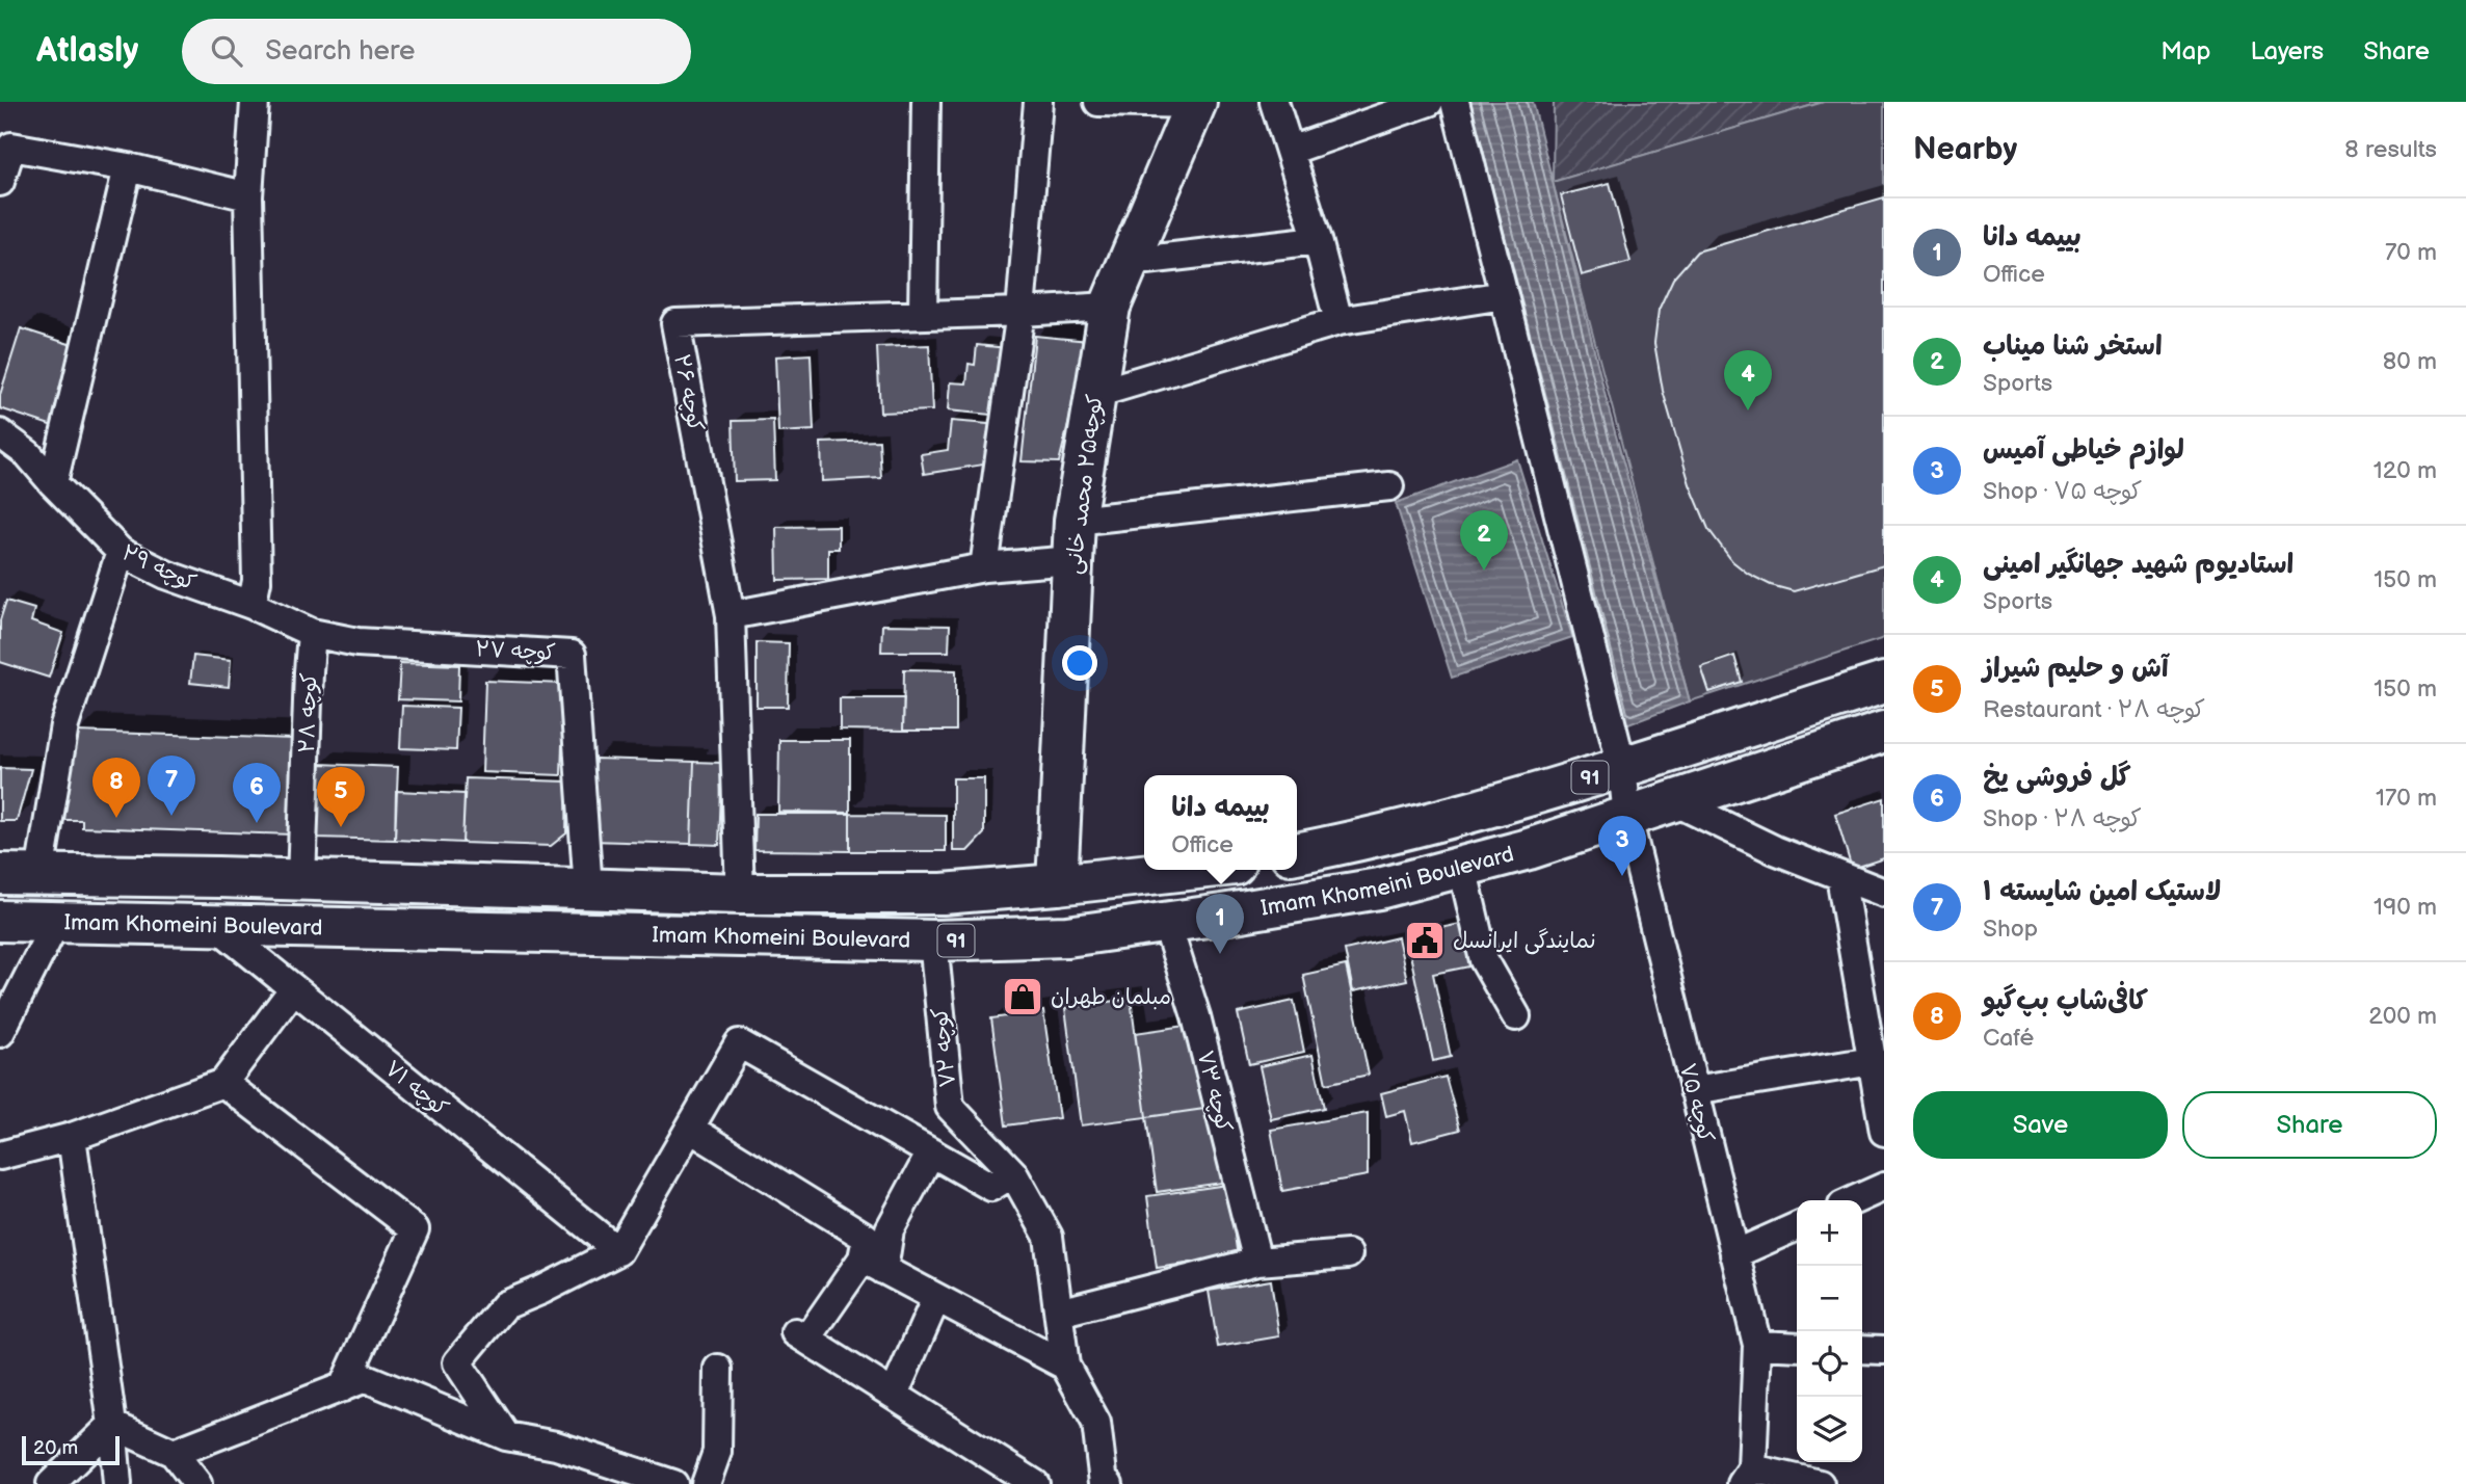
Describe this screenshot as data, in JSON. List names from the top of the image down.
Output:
{
  "streets": {
    "main road": ["کوچه۲۵ محمد خانی", "91", "Imam Khomeini Boulevard"],
    "street": [
      "کوچه ۲۶",
      "کوچه ۲۹",
      "کوچه ۲۷",
      "کوچه ۲۸",
      "کوچه ۷۲",
      "کوچه ۷۱",
      "کوچه ۷۳",
      "کوچه ۷۵"
    ]
  },
  "crossings": [
    ["کوچه ۲۶", "کوچه۲۵ محمد خانی"],
    ["کوچه ۲۶", "Imam Khomeini Boulevard"],
    ["کوچه۲۵ محمد خانی", "Imam Khomeini Boulevard"],
    ["کوچه ۲۹", "کوچه ۲۷"],
    ["کوچه ۲۹", "کوچه ۲۸"],
    ["کوچه ۲۷", "کوچه ۲۸"],
    ["کوچه ۲۷", "Imam Khomeini Boulevard"],
    ["کوچه ۲۸", "Imam Khomeini Boulevard"],
    ["Imam Khomeini Boulevard", "کوچه ۷۲"],
    ["Imam Khomeini Boulevard", "کوچه ۷۱"],
    ["Imam Khomeini Boulevard", "کوچه ۷۳"],
    ["Imam Khomeini Boulevard", "کوچه ۷۵"]
  ],
  "places": {
    "public building": ["نمایندگی ایرانسل"],
    "shop": ["مبلمان طهران"]
  },
  "scale_bar": "20 m",
  "page": {
    "header": "Atlasly",
    "search": "Search here",
    "nav": ["Map", "Layers", "Share"],
    "heading": ["Nearby", "8 results"],
    "list": [
      {
        "mark": "1",
        "name": "بییمه دانا",
        "note": "Office",
        "value": "70 m"
      },
      {
        "mark": "2",
        "name": "استخر شنا میناب",
        "note": "Sports",
        "value": "80 m"
      },
      {
        "mark": "3",
        "name": "لوازم خیاطی آمیس",
        "note": "Shop · کوچه ۷۵",
        "value": "120 m"
      },
      {
        "mark": "4",
        "name": "استادیوم شهید جهانگیر امینی",
        "note": "Sports",
        "value": "150 m"
      },
      {
        "mark": "5",
        "name": "آش و حلیم شیراز",
        "note": "Restaurant · کوچه ۲۸",
        "value": "150 m"
      },
      {
        "mark": "6",
        "name": "گل فروشی یخ",
        "note": "Shop · کوچه ۲۸",
        "value": "170 m"
      },
      {
        "mark": "7",
        "name": "لاستیک امین شایسته ۱",
        "note": "Shop",
        "value": "190 m"
      },
      {
        "mark": "8",
        "name": "کافی‌شاپ بپ‌گپو",
        "note": "Café",
        "value": "200 m"
      }
    ],
    "pins": [
      "4",
      "2",
      "7",
      "8",
      "6",
      "5",
      "3",
      "1"
    ],
    "popup": ["بییمه دانا", "Office"],
    "buttons": ["Save", "Share"],
    "map_buttons": ["+", "−"],
    "scale": "20 m"
  }
}
